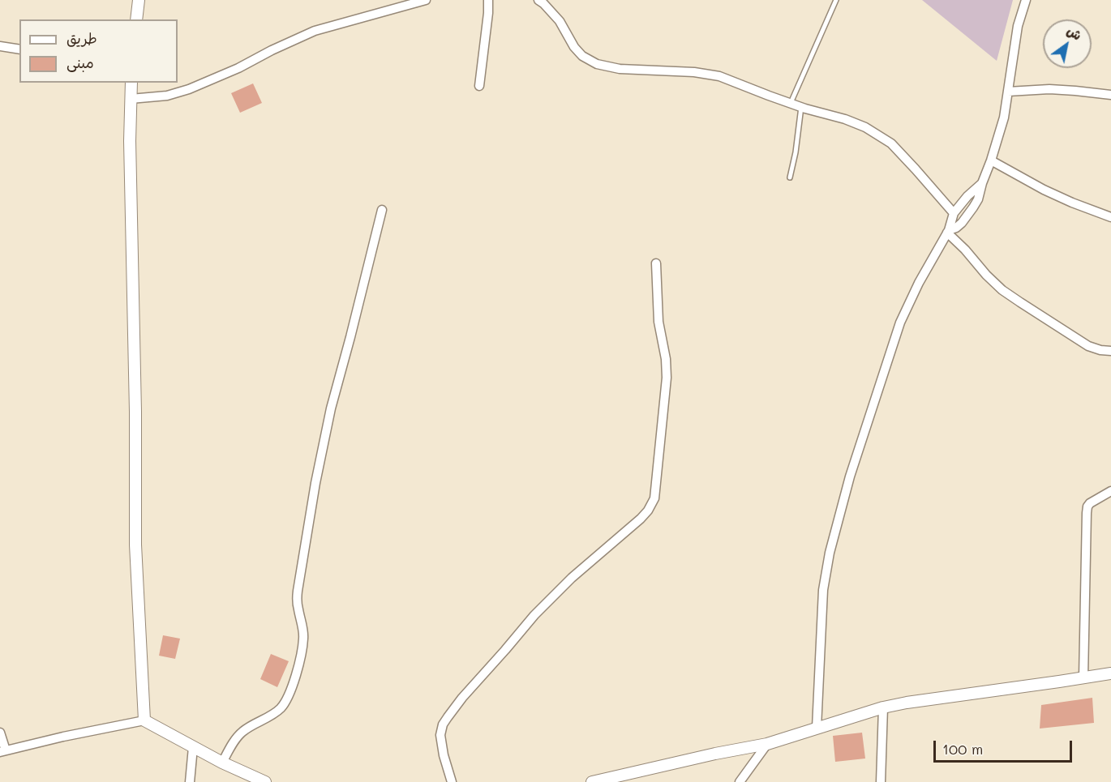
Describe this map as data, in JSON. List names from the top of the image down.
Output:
{
  "legend": ["طريق", "مبنى"],
  "scale_bar": "100 m",
  "north": "top right"
}
